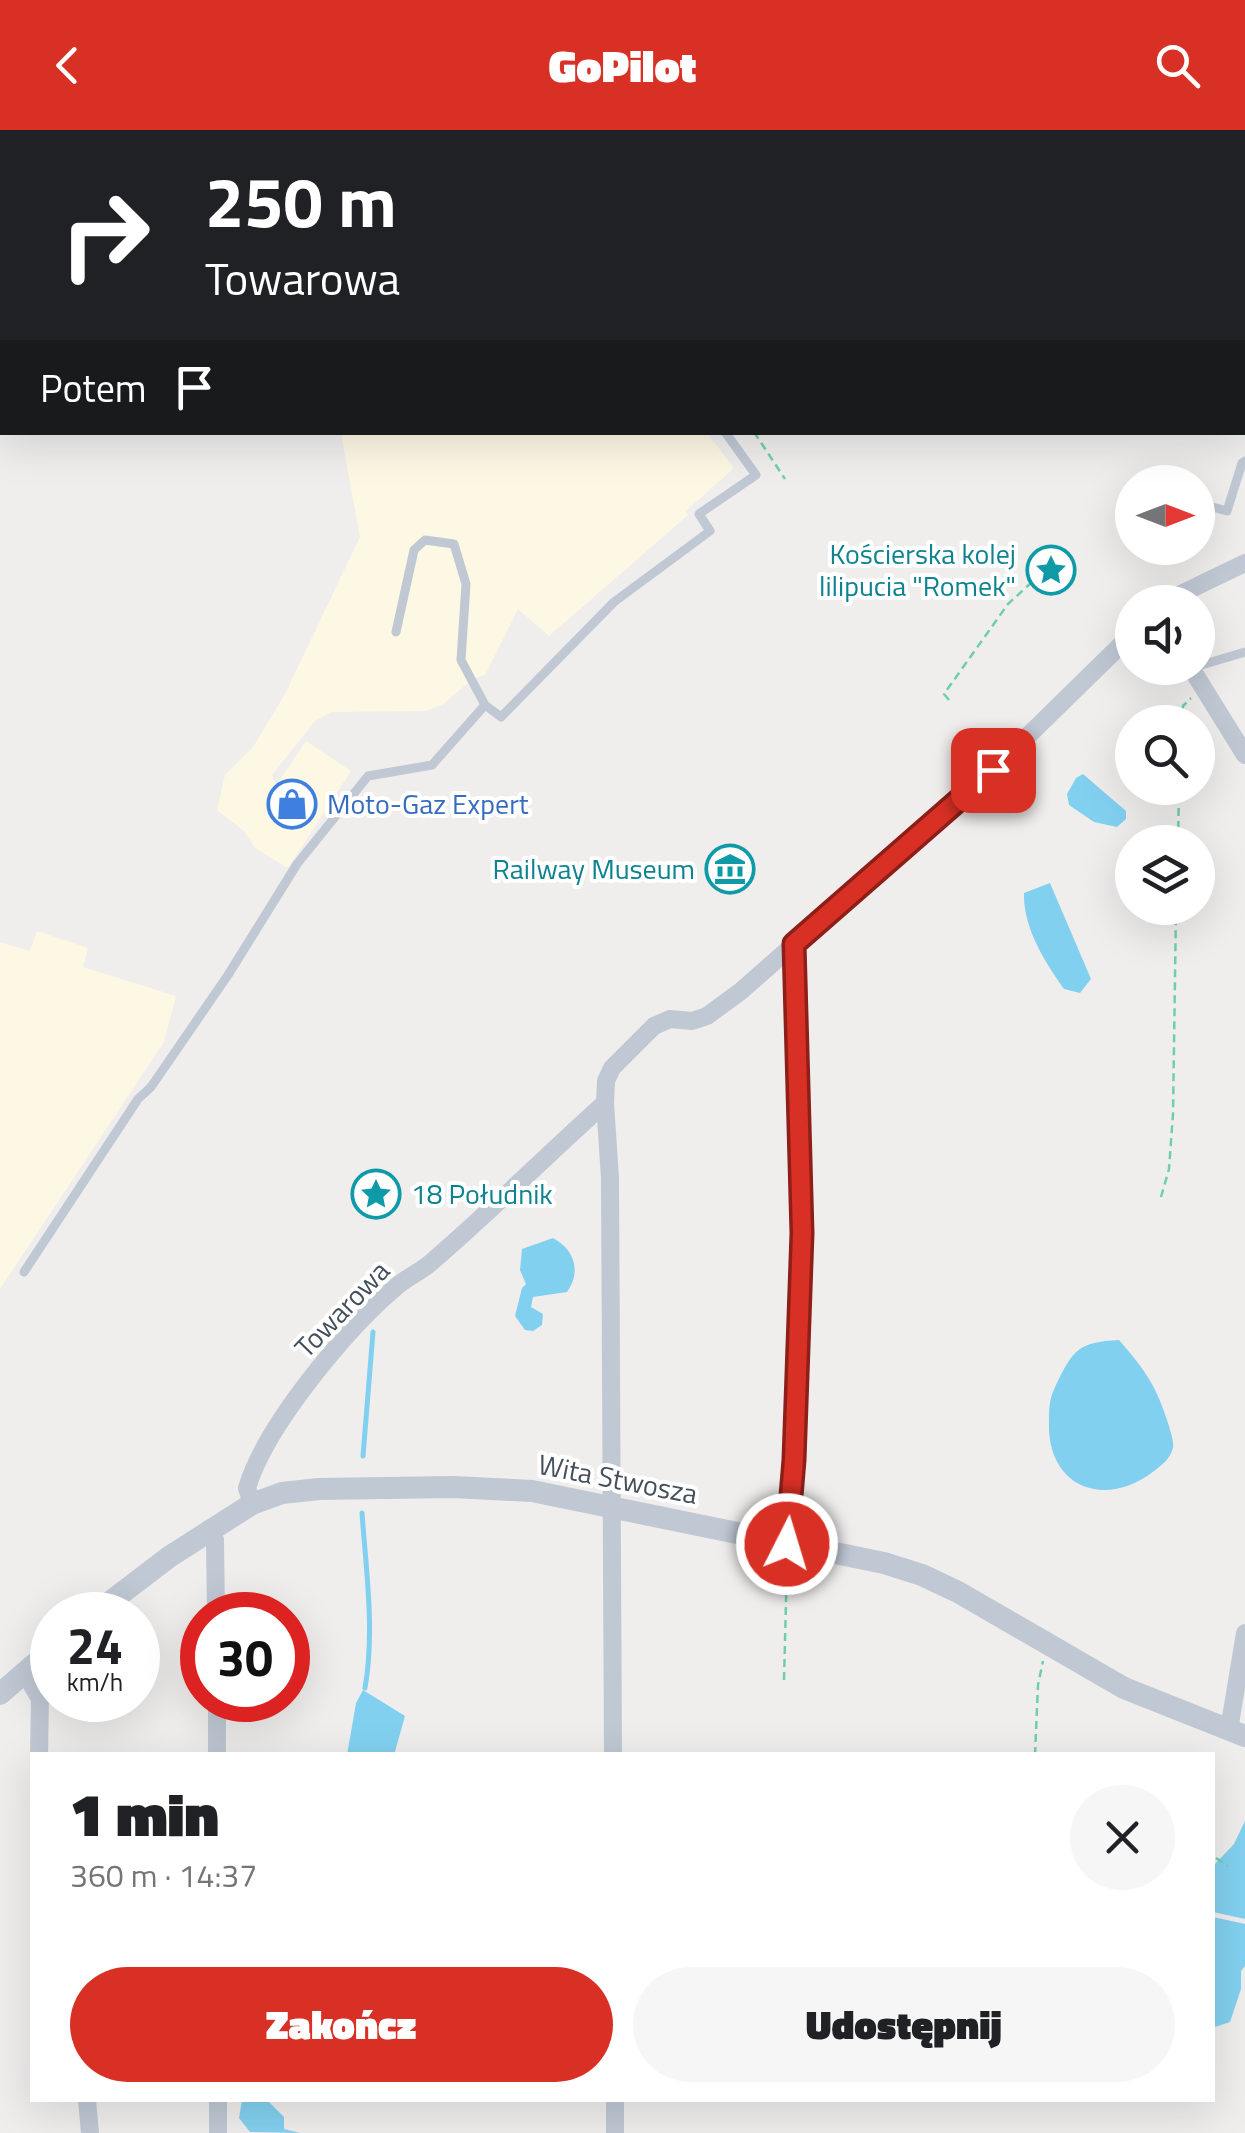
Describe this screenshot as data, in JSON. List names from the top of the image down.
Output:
{
  "streets": {
    "street": ["Towarowa", "Wita Stwosza"]
  },
  "crossings": [
    ["Towarowa", "Wita Stwosza"]
  ],
  "places": {
    "place": ["Kościerska kolej lilipucia \"Romek\"", "18 Południk"],
    "shop": ["Moto-Gaz Expert"],
    "museum": ["Railway Museum"]
  },
  "north": "right",
  "page": {
    "header": "GoPilot",
    "turn": ["250 m", "Towarowa"],
    "then": "Potem",
    "speed": "24 km/h",
    "limit": "30",
    "heading": ["1 min", "360 m · 14:37"],
    "buttons": ["Zakończ", "Udostępnij"]
  }
}
